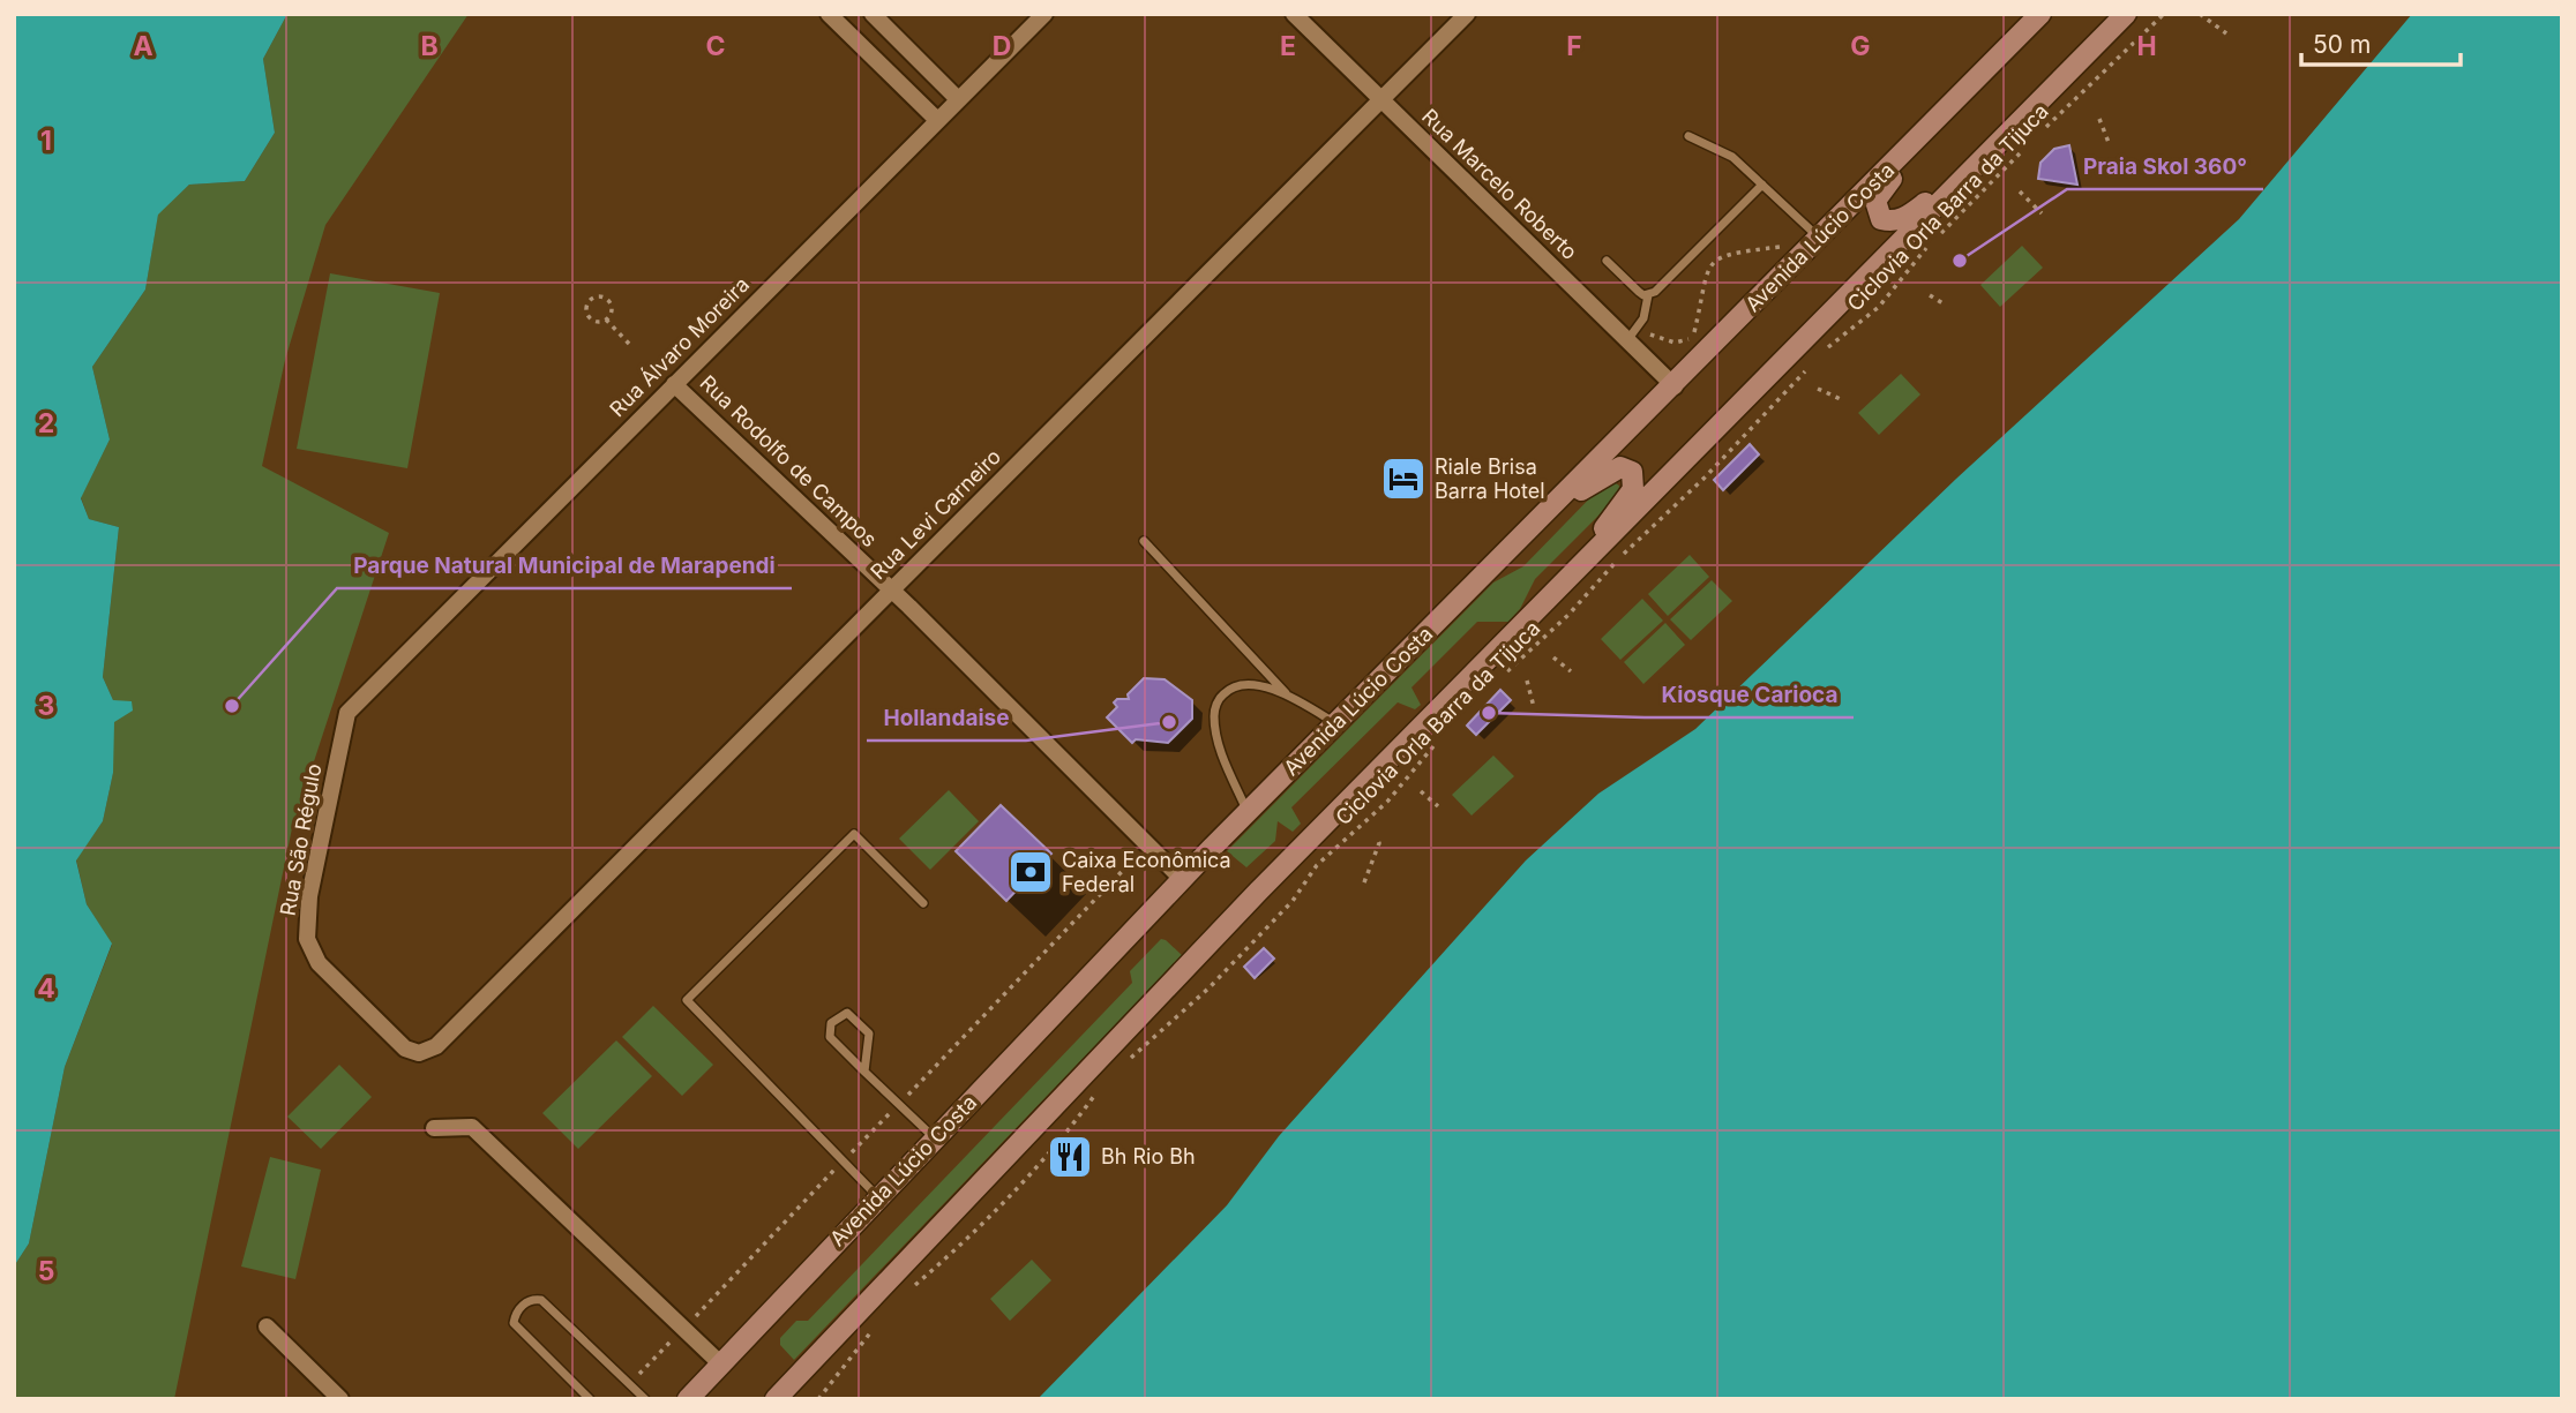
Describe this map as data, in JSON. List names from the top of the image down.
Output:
{
  "streets": {
    "main road": ["Avenida Lúcio Costa"],
    "street": [
      "Rua Marcelo Roberto",
      "Rua Álvaro Moreira",
      "Rua Rodolfo de Campos",
      "Rua Levi Carneiro",
      "Rua São Régulo"
    ],
    "path": ["Ciclovia Orla Barra da Tijuca"]
  },
  "crossings": [
    ["Rua Marcelo Roberto", "Avenida Lúcio Costa"],
    ["Rua Marcelo Roberto", "Rua Levi Carneiro"],
    ["Avenida Lúcio Costa", "Rua Rodolfo de Campos"],
    ["Rua Álvaro Moreira", "Rua Rodolfo de Campos"],
    ["Rua Álvaro Moreira", "Rua São Régulo"],
    ["Rua Rodolfo de Campos", "Rua Levi Carneiro"],
    ["Rua Levi Carneiro", "Rua São Régulo"]
  ],
  "places": {
    "other": [
      "Praia Skol 360°",
      "Parque Natural Municipal de Marapendi",
      "Kiosque Carioca",
      "Hollandaise"
    ],
    "hotel": ["Riale Brisa Barra Hotel"],
    "bank": ["Caixa Econômica Federal"],
    "restaurant": ["Bh Rio Bh"]
  },
  "scale_bar": "50 m",
  "grid": {
    "columns": [
      "A",
      "B",
      "C",
      "D",
      "E",
      "F",
      "G",
      "H"
    ],
    "rows": [
      "1",
      "2",
      "3",
      "4",
      "5"
    ]
  }
}
